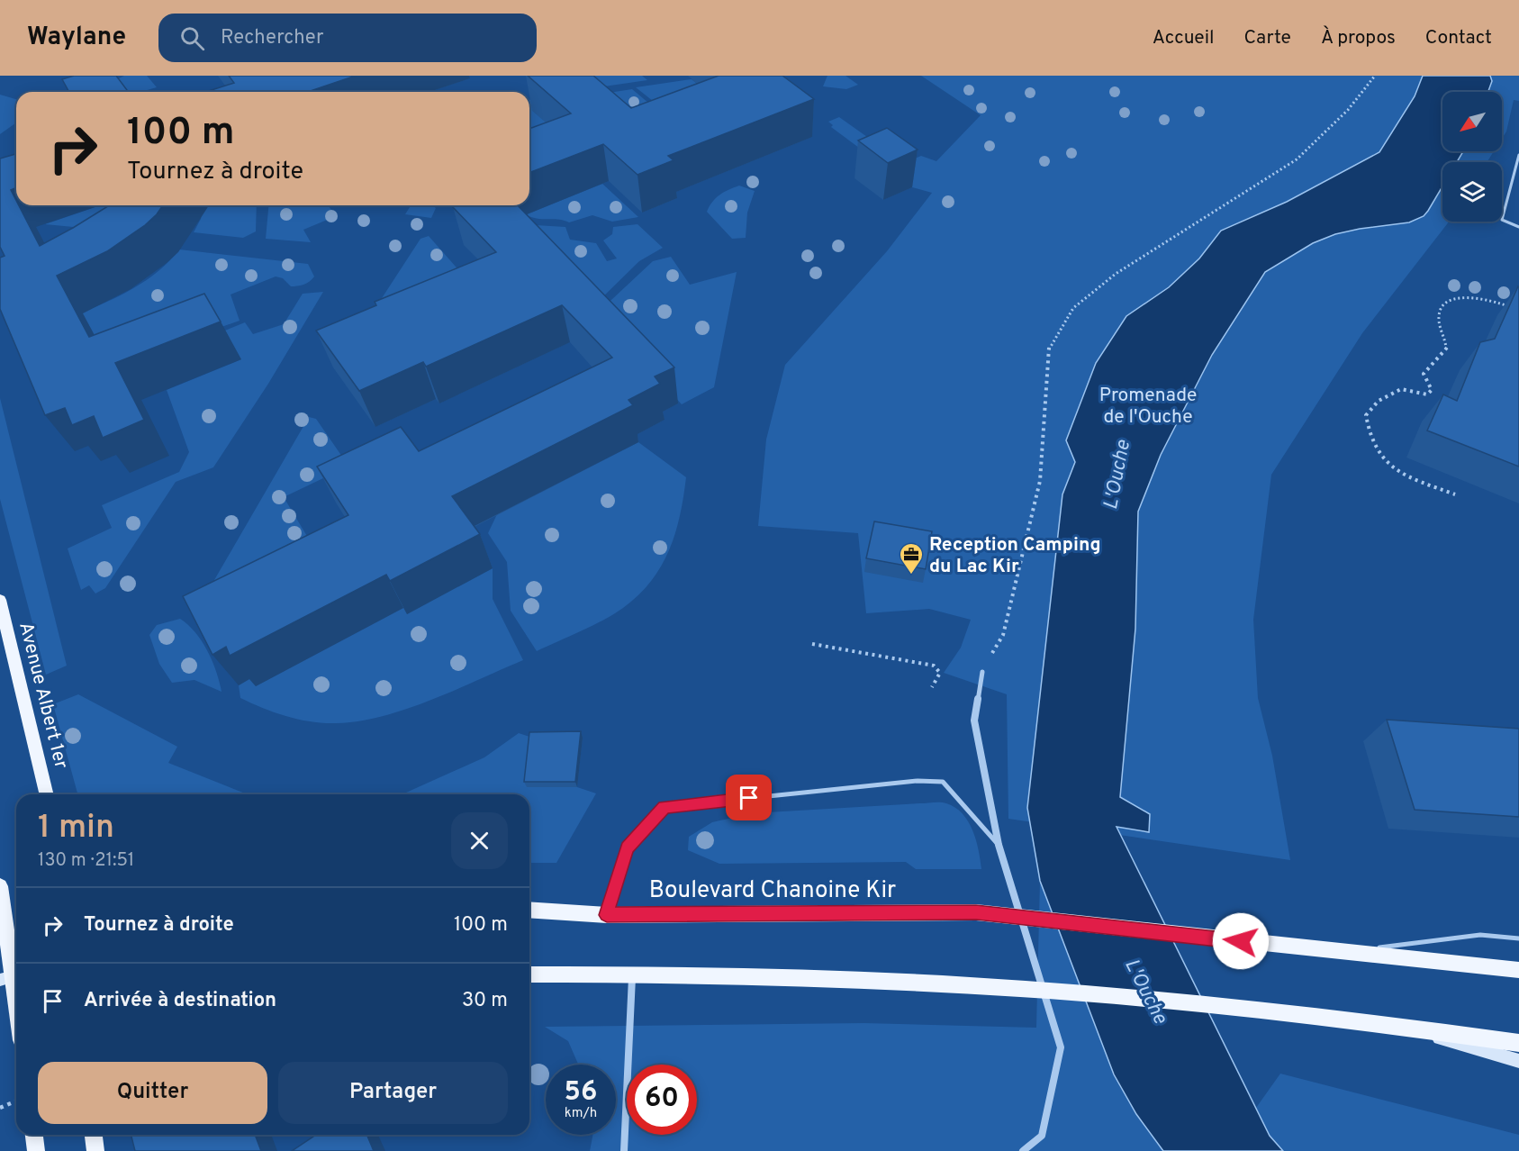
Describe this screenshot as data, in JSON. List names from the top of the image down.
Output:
{
  "streets": {
    "main road": ["Avenue Albert 1er", "Boulevard Chanoine Kir"]
  },
  "water": ["L'Ouche"],
  "parks": ["Promenade de l'Ouche"],
  "places": {
    "office": ["Reception Camping du Lac Kir"]
  },
  "north": "bottom left",
  "page": {
    "header": "Waylane",
    "search": "Rechercher",
    "nav": [
      "Accueil",
      "Carte",
      "À propos",
      "Contact"
    ],
    "turn": ["100 m", "Tournez à droite"],
    "heading": ["1 min", "130 m · 21:51"],
    "list": [
      {
        "name": "Tournez à droite",
        "value": "100 m"
      },
      {
        "name": "Arrivée à destination",
        "value": "30 m"
      }
    ],
    "buttons": ["Quitter", "Partager"],
    "speed": "56 km/h",
    "limit": "60"
  }
}
